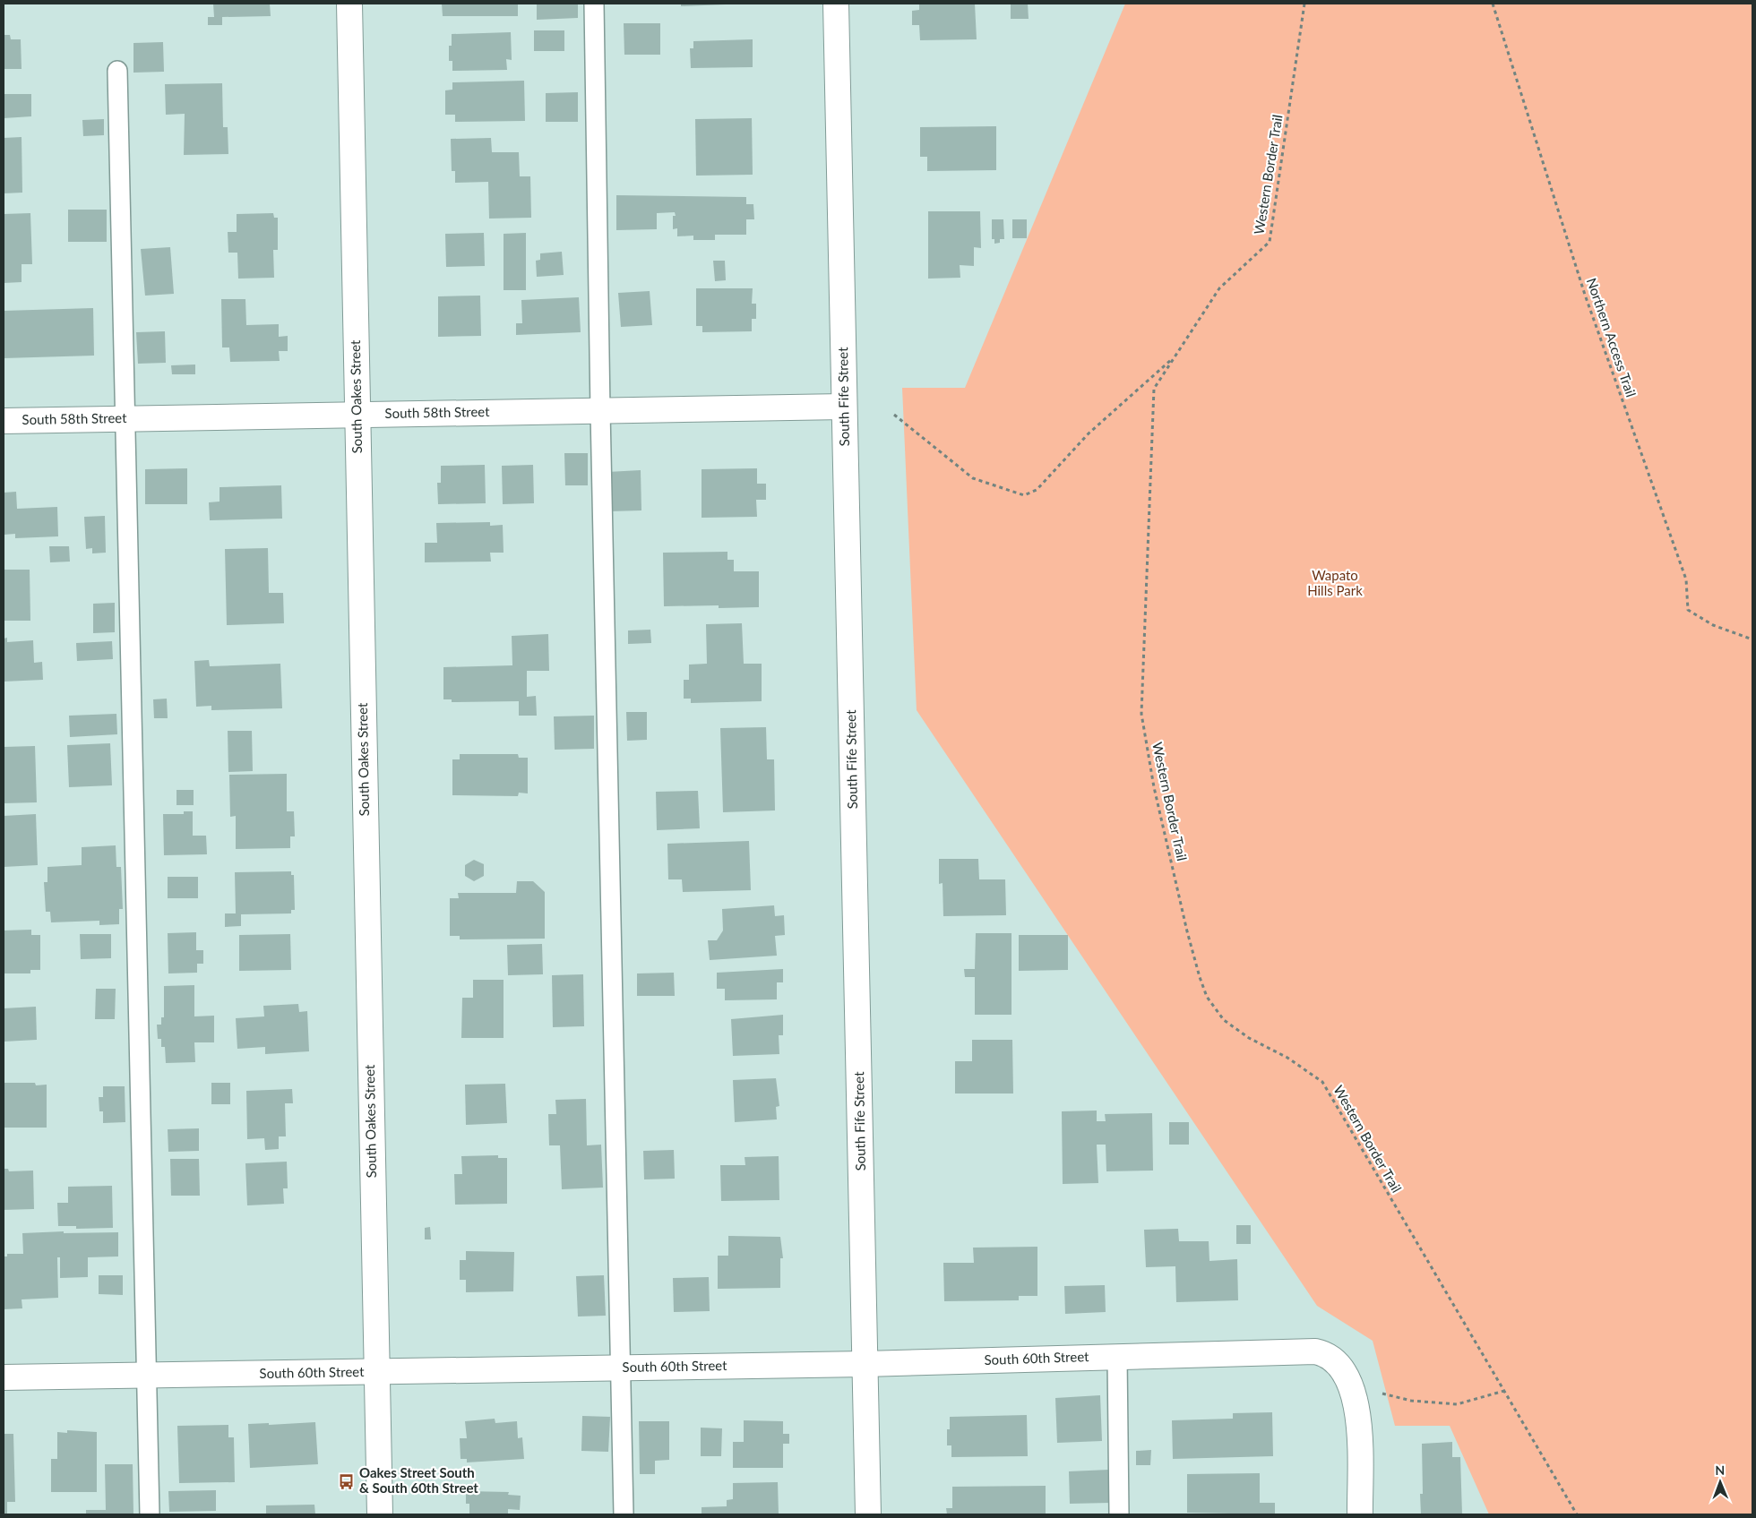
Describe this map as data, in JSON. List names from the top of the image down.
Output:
{
  "streets": {
    "street": [
      "South Oakes Street",
      "South Fife Street",
      "South 58th Street",
      "South 60th Street"
    ],
    "path": ["Western Border Trail", "Northern Access Trail"]
  },
  "crossings": [
    ["South Oakes Street", "South 58th Street"],
    ["South Oakes Street", "South 60th Street"],
    ["South Fife Street", "South 58th Street"],
    ["South Fife Street", "South 60th Street"]
  ],
  "parks": ["Wapato Hills Park"],
  "places": {
    "bus stop": ["Oakes Street South & South 60th Street"]
  },
  "north": "top"
}
